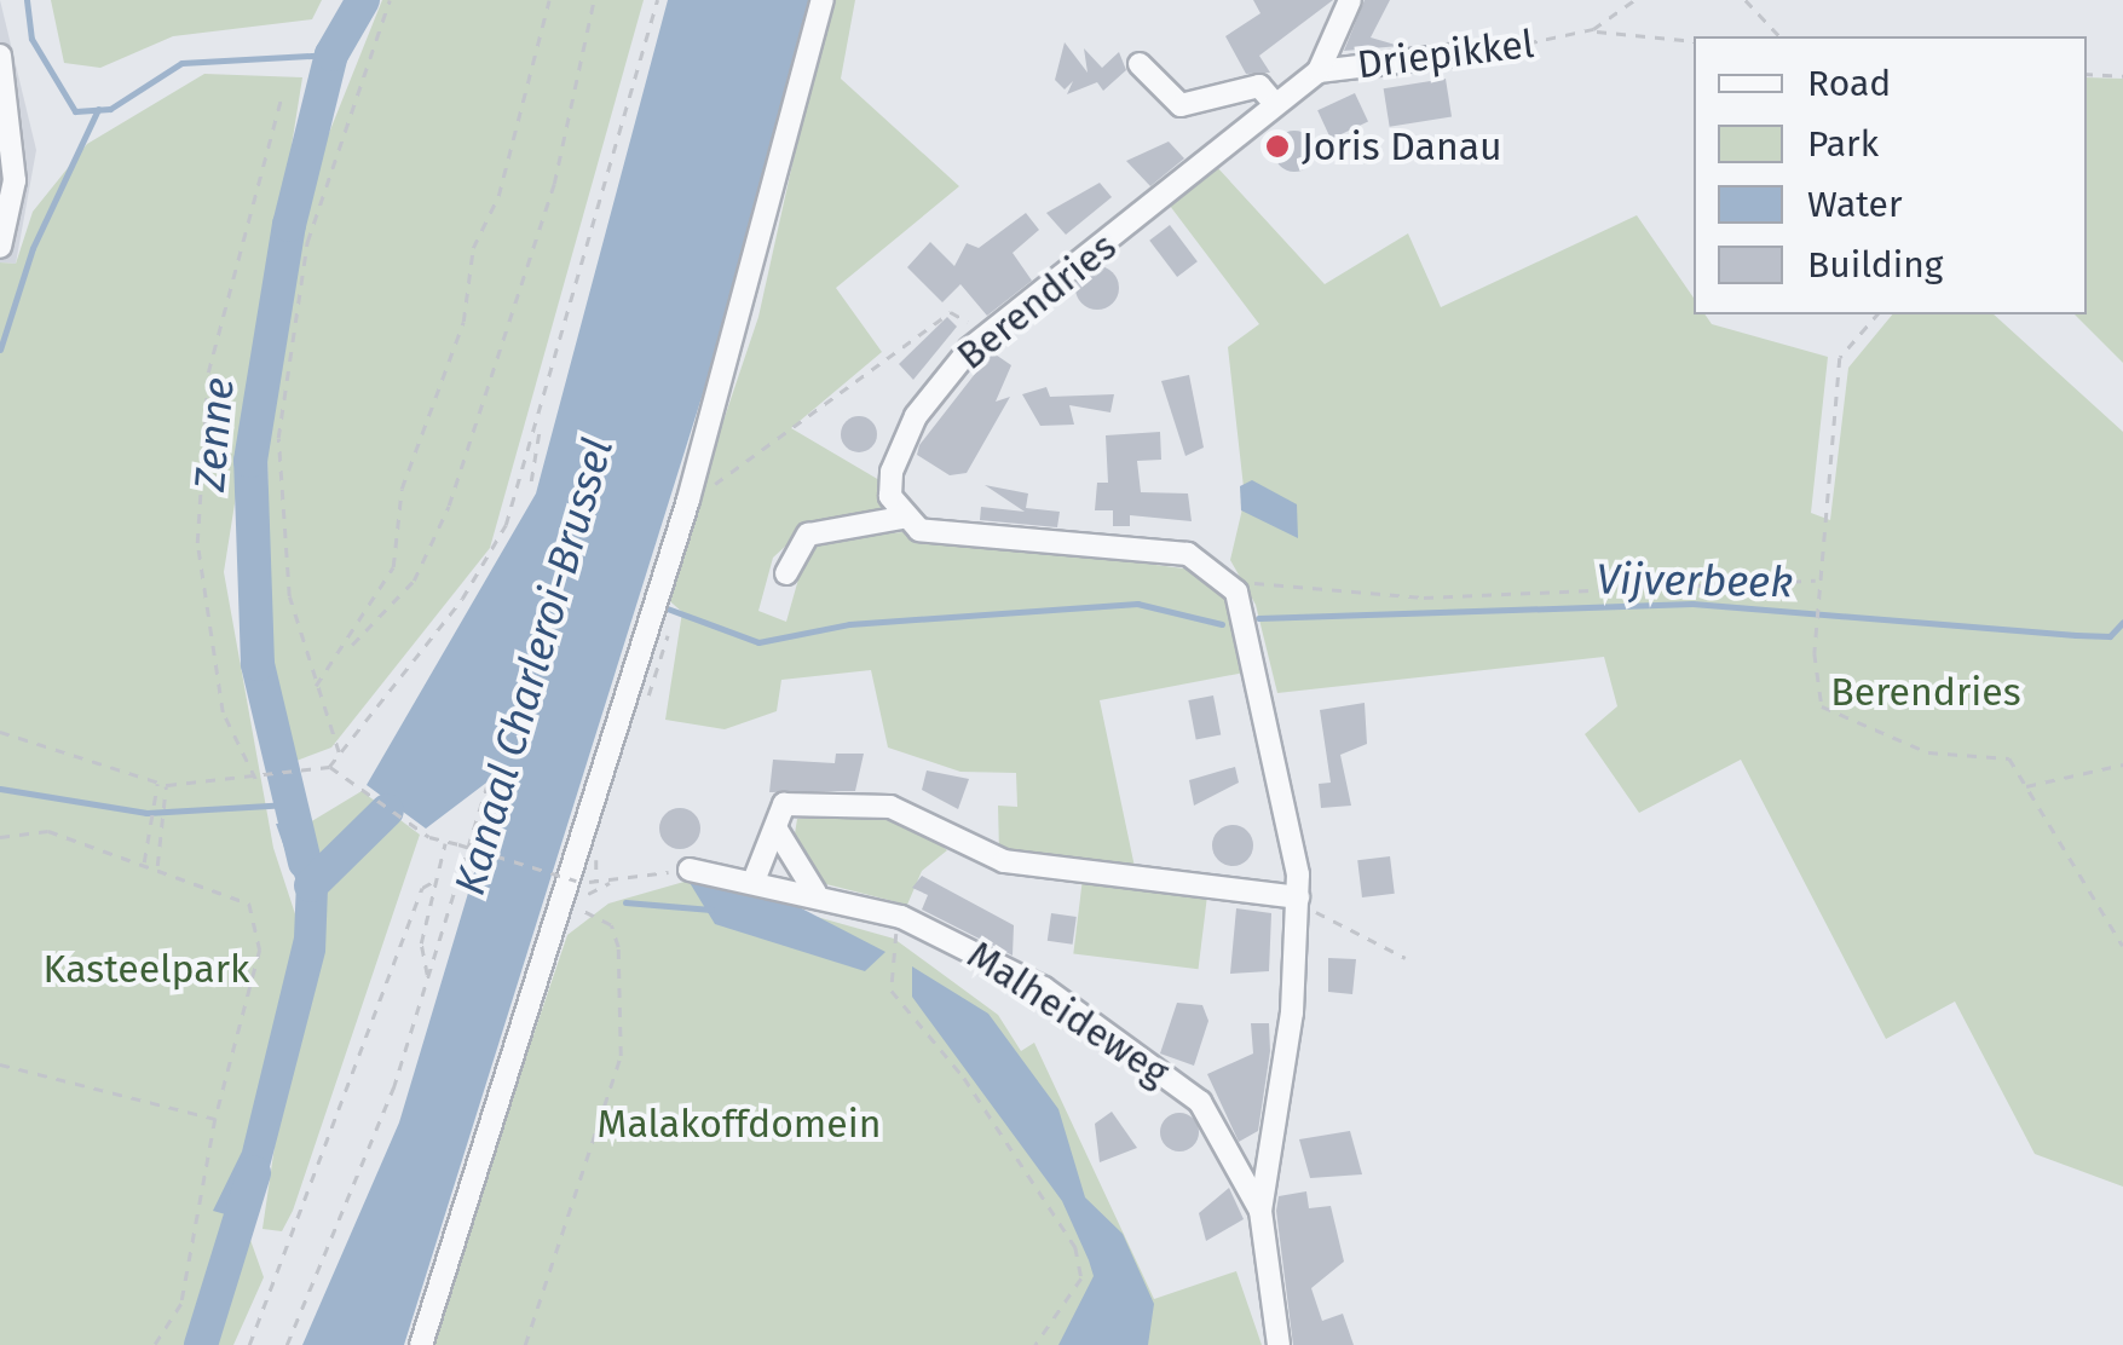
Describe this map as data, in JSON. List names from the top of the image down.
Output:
{
  "streets": {
    "street": ["Driepikkel", "Berendries", "Malheideweg"]
  },
  "crossings": [
    ["Driepikkel", "Berendries"]
  ],
  "water": ["Zenne", "Vijverbeek", "Kanaal Charleroi-Brussel"],
  "parks": ["Berendries", "Kasteelpark", "Malakoffdomein"],
  "places": ["Joris Danau"],
  "legend": [
    "Road",
    "Park",
    "Water",
    "Building"
  ]
}
